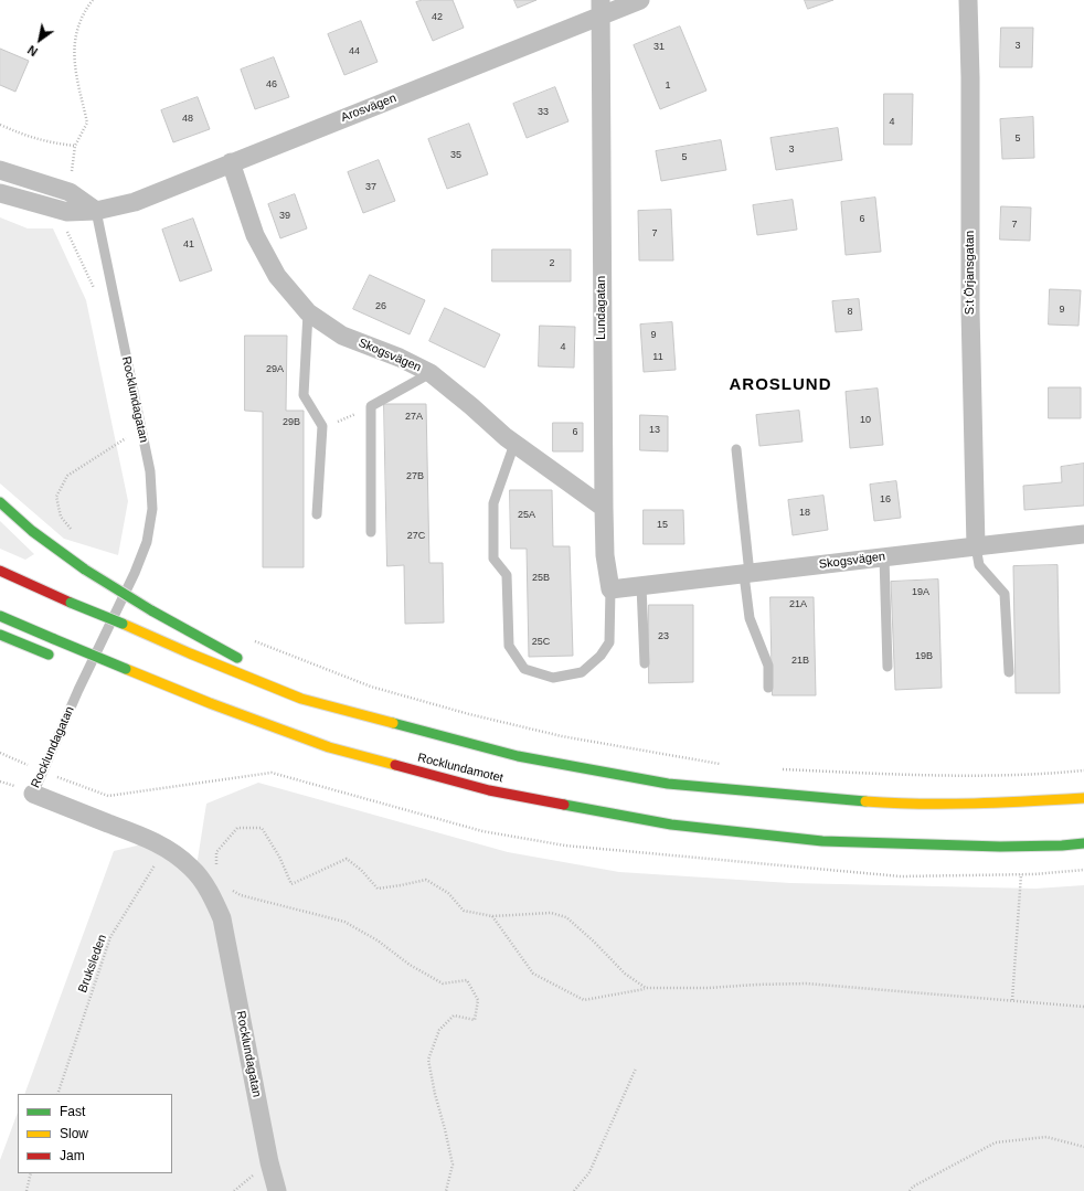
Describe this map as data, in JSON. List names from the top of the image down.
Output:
{
  "streets": {
    "highway": ["Rocklundamotet"],
    "street": [
      "Arosvägen",
      "S:t Örjansgatan",
      "Lundagatan",
      "Skogsvägen",
      "Rocklundagatan"
    ],
    "path": ["Bruksleden"]
  },
  "crossings": [
    ["Arosvägen", "Lundagatan"],
    ["Arosvägen", "Skogsvägen"],
    ["Arosvägen", "Rocklundagatan"],
    ["S:t Örjansgatan", "Skogsvägen"],
    ["Lundagatan", "Skogsvägen"],
    ["Rocklundagatan", "Bruksleden"]
  ],
  "districts": ["AROSLUND"],
  "house_numbers": [
    "42",
    "3",
    "31",
    "44",
    "46",
    "1",
    "33",
    "48",
    "4",
    "5",
    "3",
    "35",
    "5",
    "37",
    "39",
    "6",
    "7",
    "7",
    "41",
    "2",
    "26",
    "9",
    "8",
    "9",
    "4",
    "11",
    "29A",
    "27A",
    "10",
    "29B",
    "13",
    "6",
    "27B",
    "16",
    "18",
    "25A",
    "15",
    "27C",
    "25B",
    "19A",
    "21A",
    "23",
    "25C",
    "19B",
    "21B"
  ],
  "legend": ["Fast", "Slow", "Jam"],
  "north": "bottom left"
}
